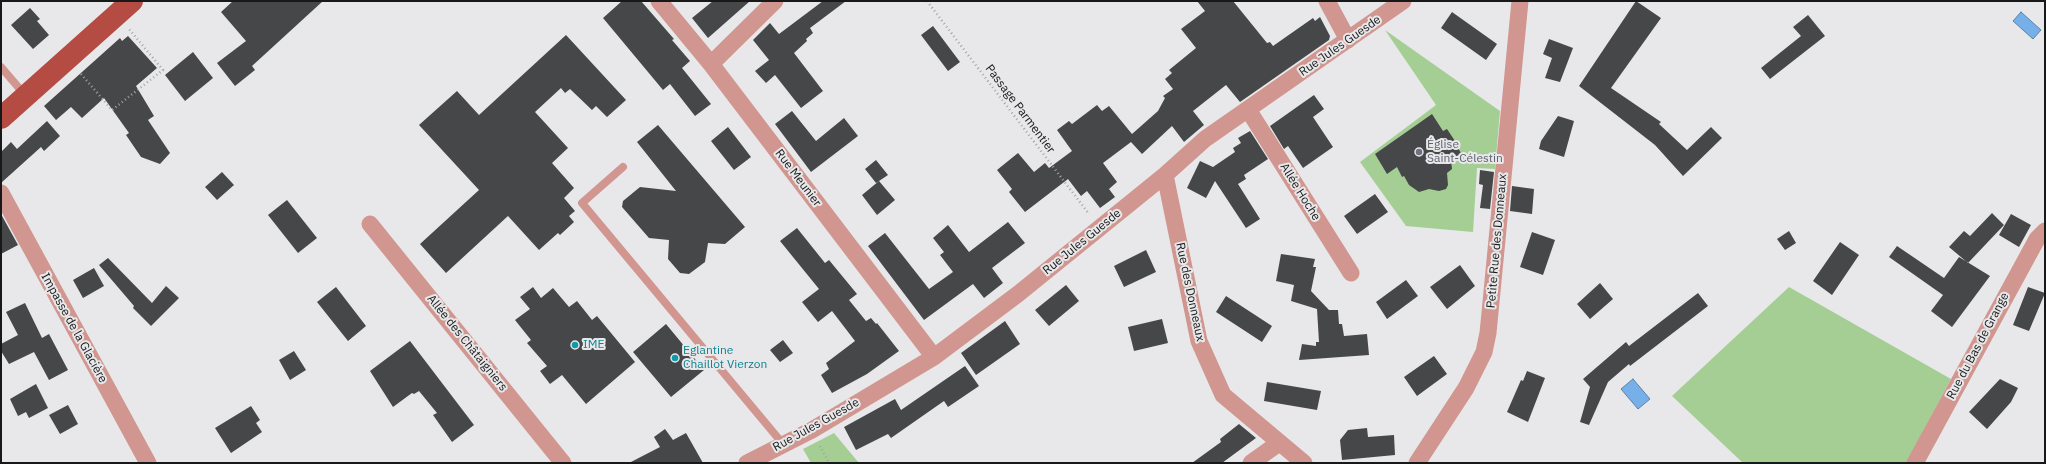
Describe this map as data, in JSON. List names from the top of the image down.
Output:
{
  "streets": {
    "street": [
      "Rue Jules Guesde",
      "Rue Meunier",
      "Allée Hoche",
      "Petite Rue des Donneaux",
      "Rue des Donneaux",
      "Impasse de la Glacière",
      "Allée des Châtaigniers",
      "Rue du Bas de Grange"
    ],
    "path": ["Passage Parmentier"]
  },
  "crossings": [
    ["Rue Jules Guesde", "Passage Parmentier"],
    ["Rue Jules Guesde", "Rue Meunier"],
    ["Rue Jules Guesde", "Allée Hoche"],
    ["Rue Jules Guesde", "Rue des Donneaux"]
  ],
  "places": ["Église Saint-Célestin", "IME", "Eglantine Chaillot Vierzon"]
}
